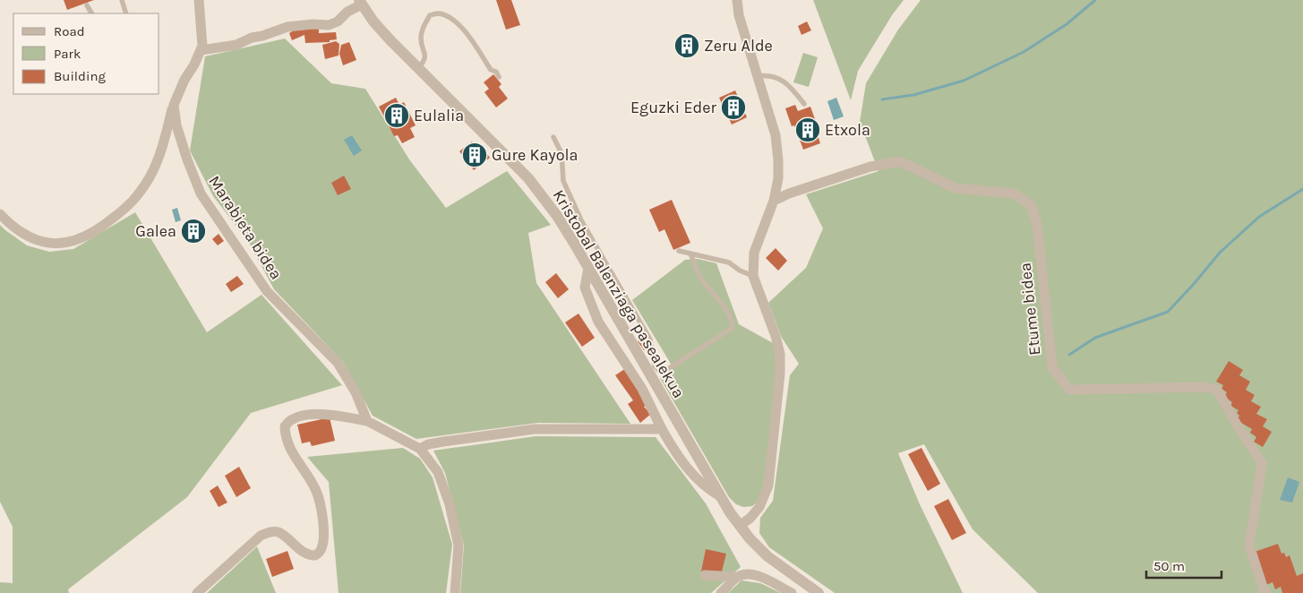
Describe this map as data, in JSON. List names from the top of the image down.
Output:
{
  "streets": {
    "street": ["Marabieta bidea", "Kristobal Balenziaga pasealekua", "Etume bidea"]
  },
  "places": {
    "building": [
      "Zeru Alde",
      "Eguzki Eder",
      "Eulalia",
      "Etxola",
      "Gure Kayola",
      "Galea"
    ]
  },
  "legend": ["Road", "Park", "Building"],
  "scale_bar": "50 m"
}
